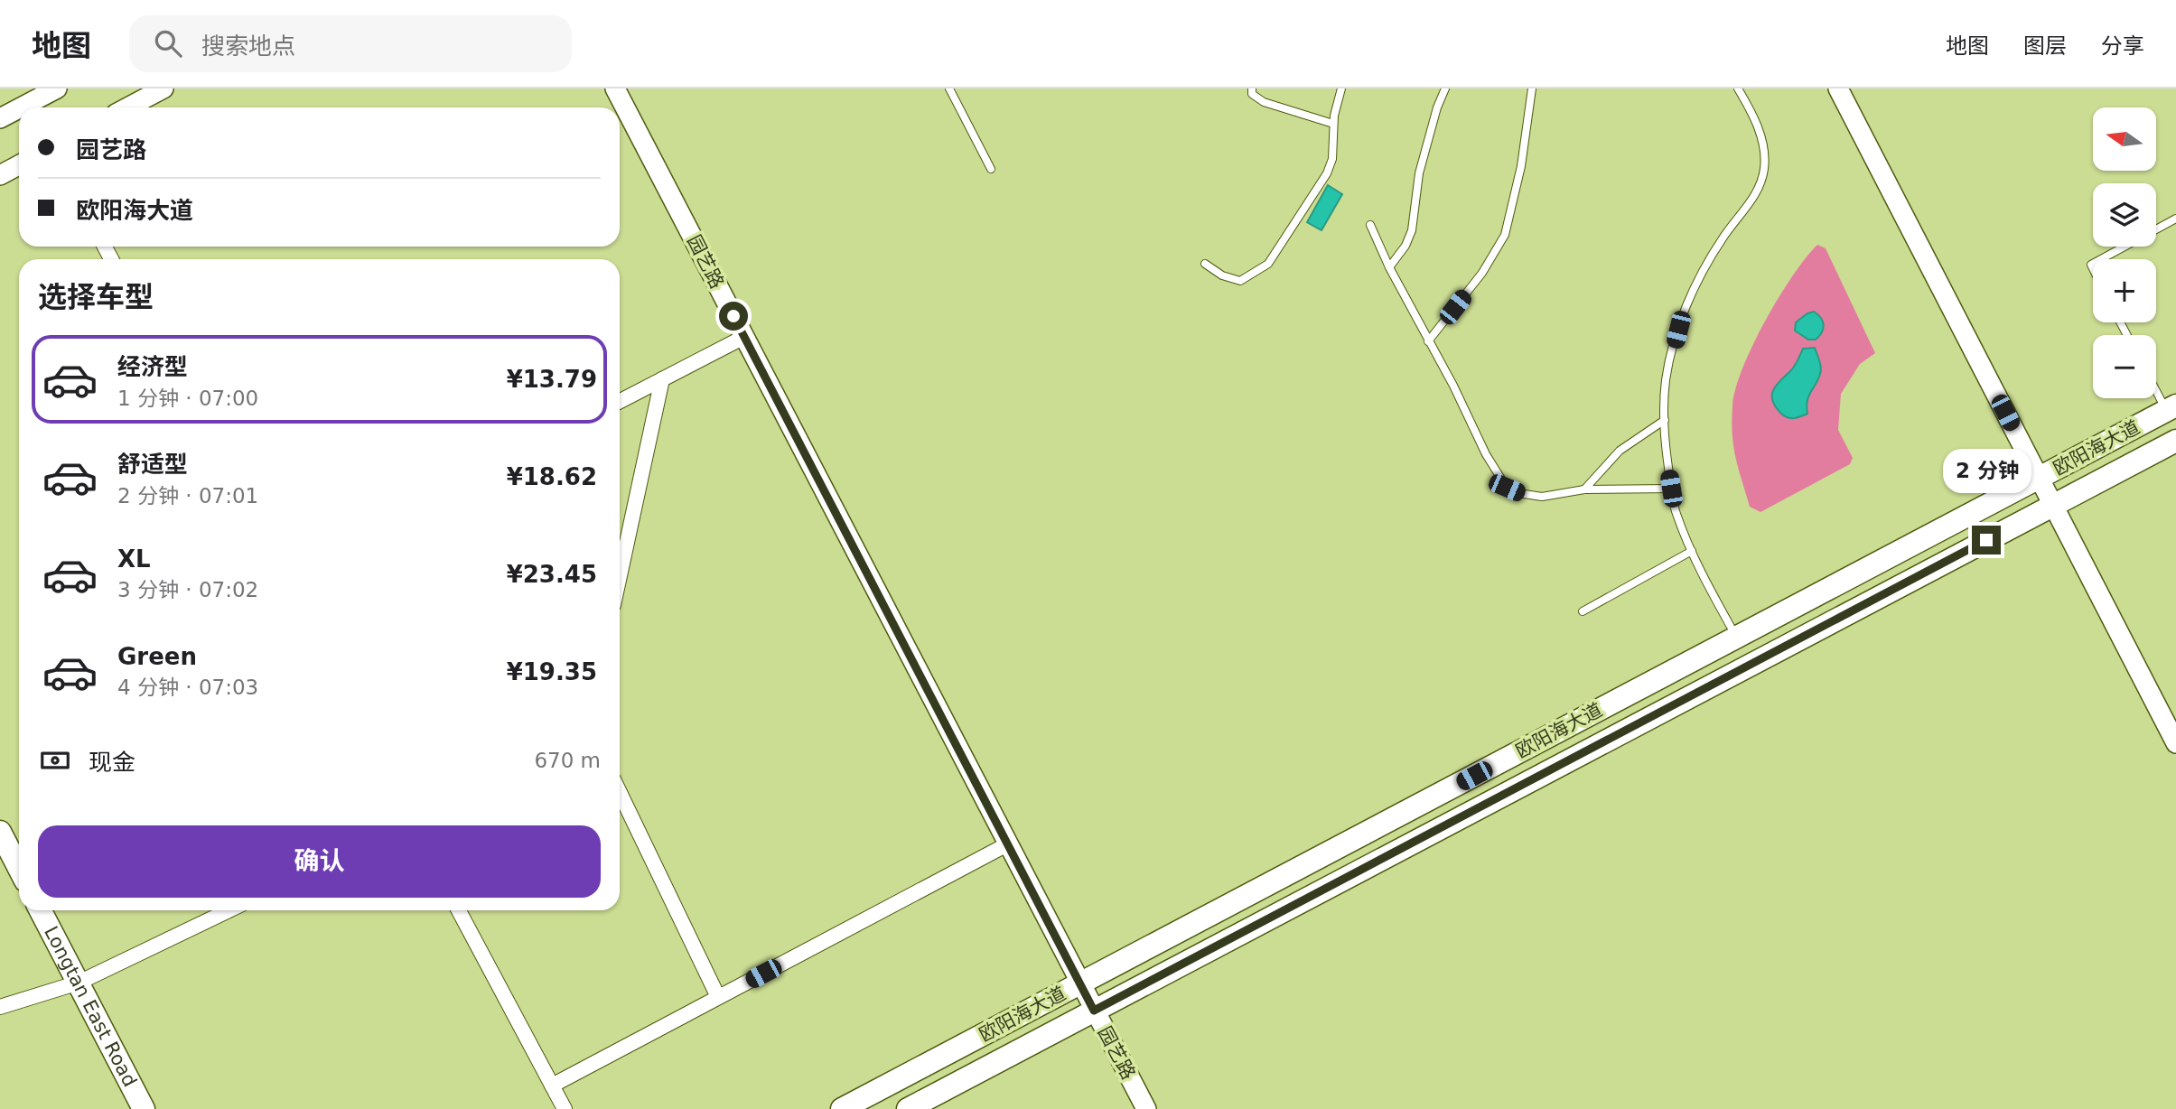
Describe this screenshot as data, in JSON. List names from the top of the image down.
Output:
{
  "streets": {
    "main road": ["欧阳海大道", "Longtan East Road"],
    "street": ["园艺路"]
  },
  "crossings": [
    ["园艺路", "欧阳海大道"]
  ],
  "north": "left",
  "page": {
    "header": "地图",
    "search": "搜索地点",
    "nav": ["地图", "图层", "分享"],
    "map_buttons": ["+", "−"],
    "banner": ["园艺路", "欧阳海大道"],
    "heading": "选择车型",
    "list": [
      {
        "name": "经济型",
        "note": "1 分钟 · 07:00",
        "value": "¥13.79"
      },
      {
        "name": "舒适型",
        "note": "2 分钟 · 07:01",
        "value": "¥18.62"
      },
      {
        "name": "XL",
        "note": "3 分钟 · 07:02",
        "value": "¥23.45"
      },
      {
        "name": "Green",
        "note": "4 分钟 · 07:03",
        "value": "¥19.35"
      }
    ],
    "bubble": "2 分钟",
    "pay": ["现金", "670 m"],
    "buttons": "确认"
  }
}
